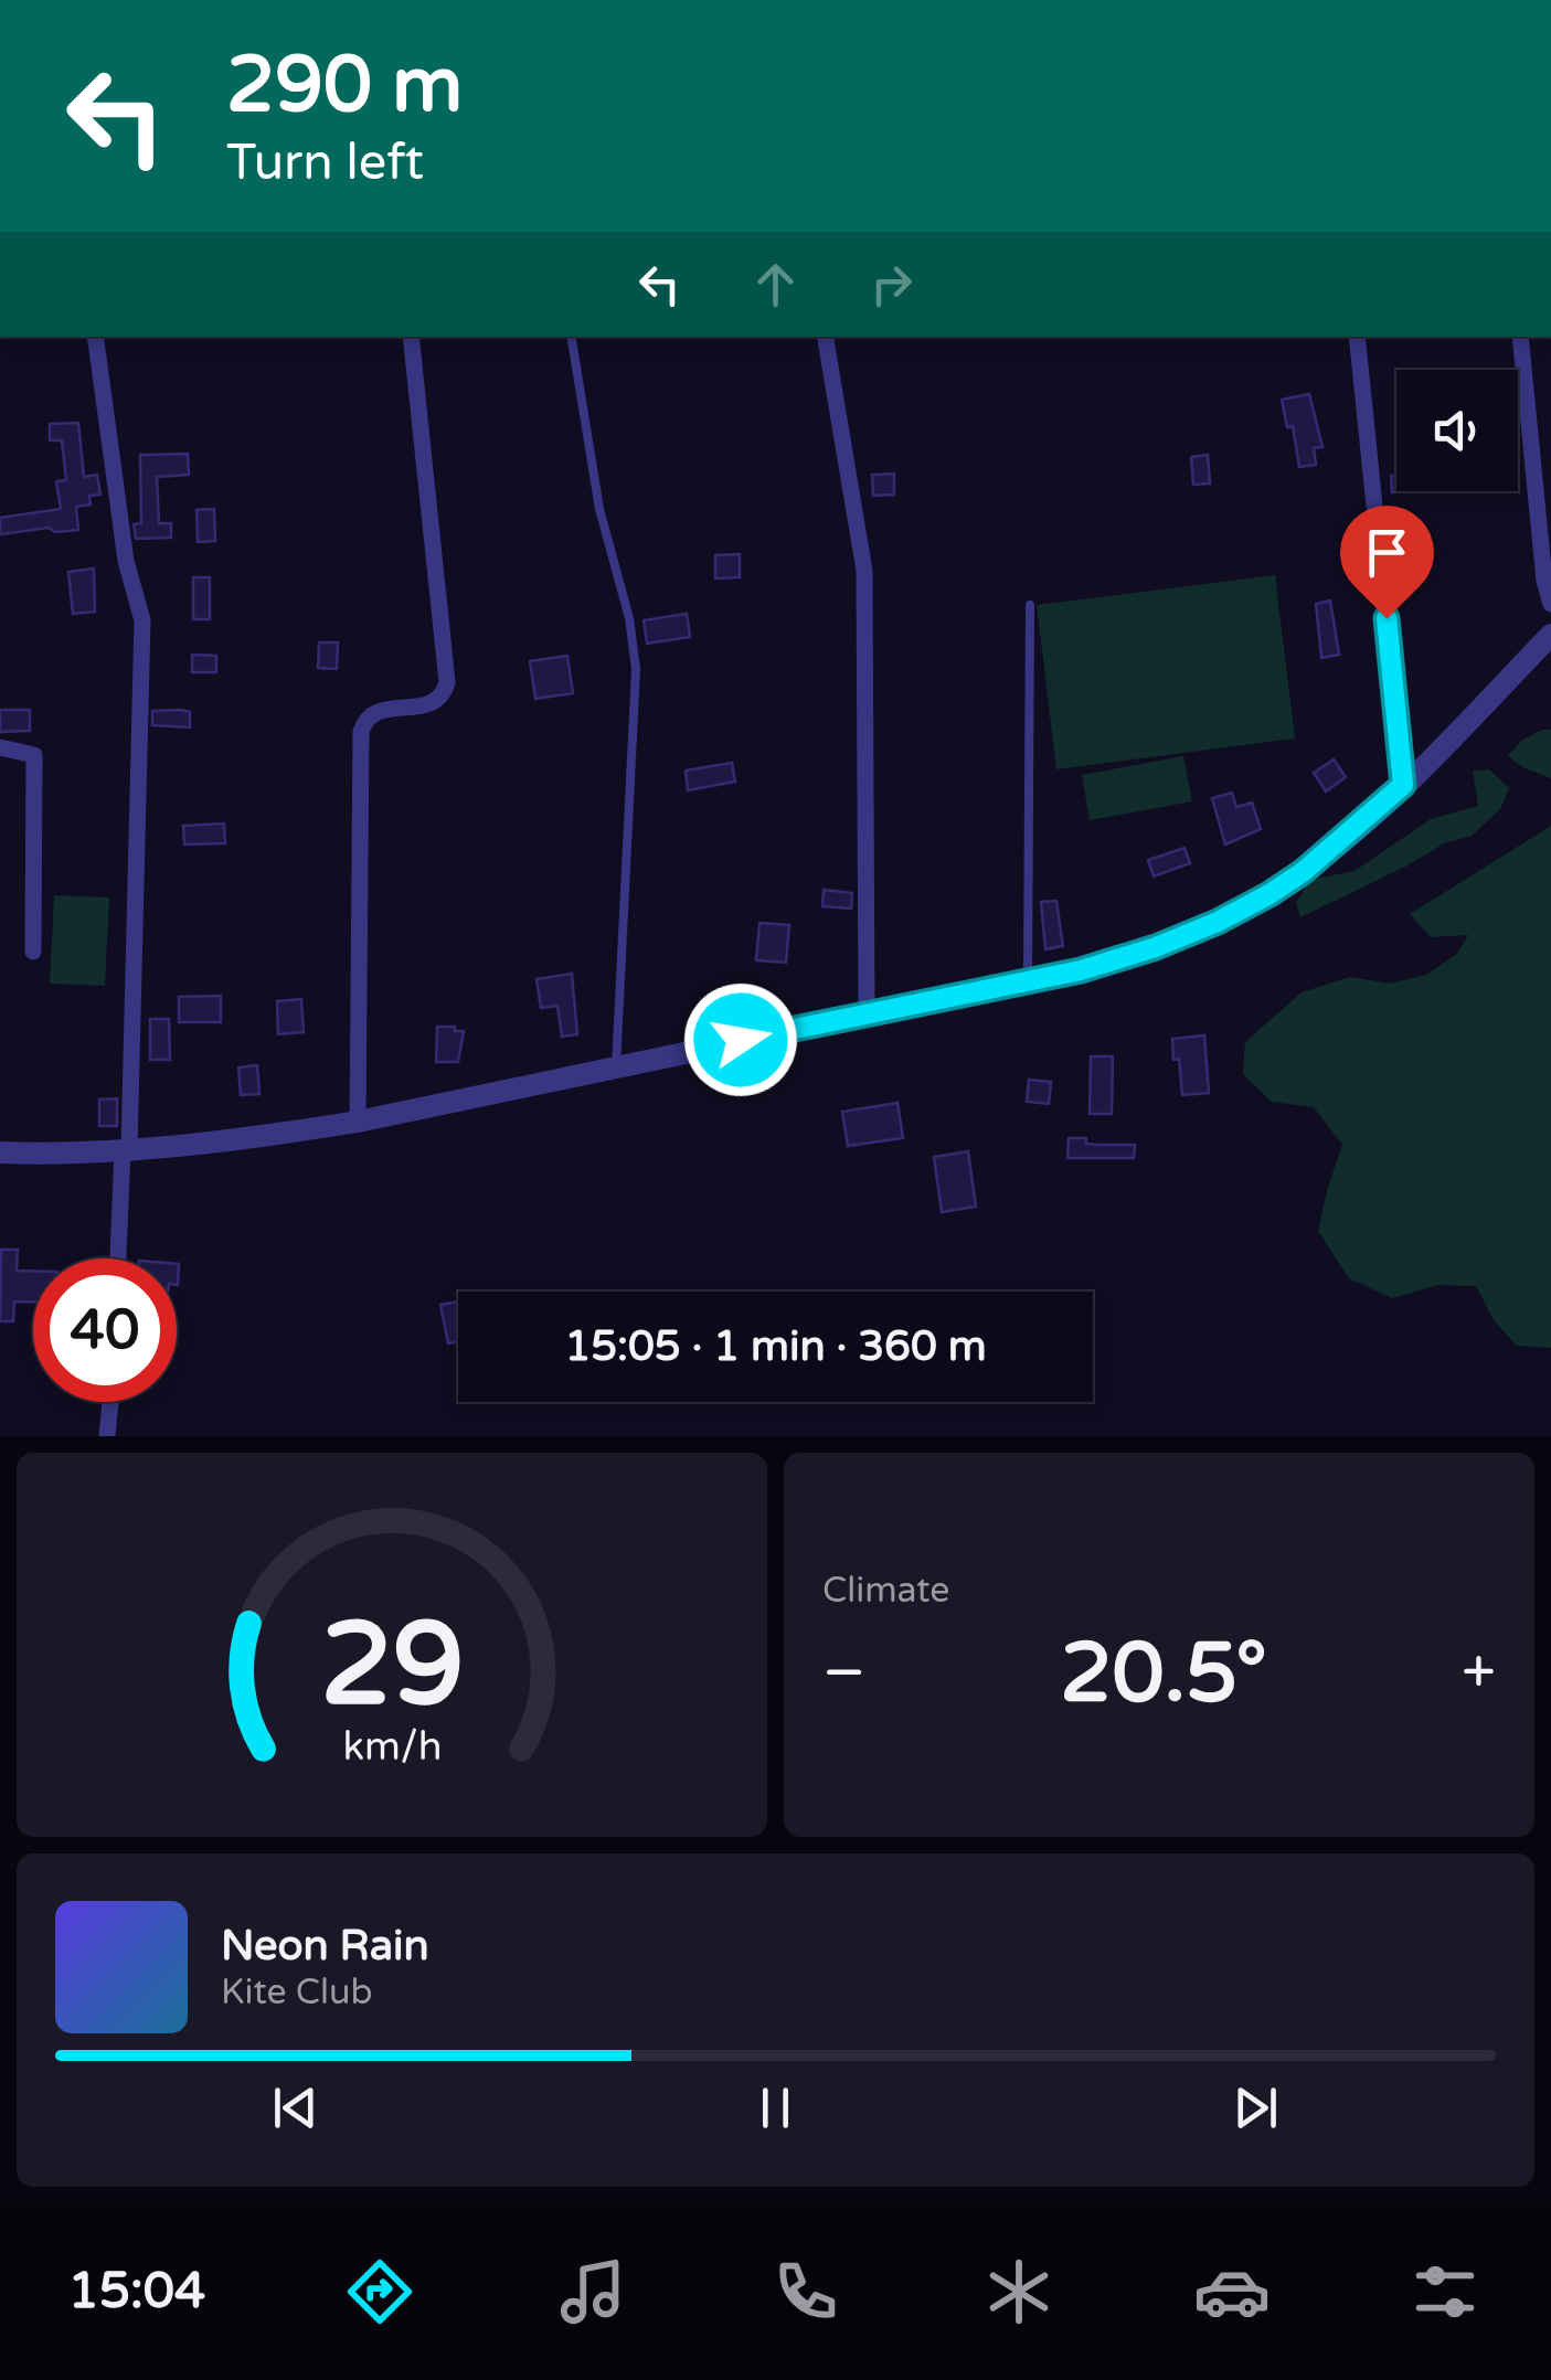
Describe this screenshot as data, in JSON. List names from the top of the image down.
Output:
{
  "page": {
    "turn": ["290 m", "Turn left"],
    "limit": "40",
    "trip": "15:05 · 1 min · 360 m",
    "tile": "Climate",
    "heat": ["−", "20.5°", "+"],
    "song": ["Neon Rain", "Kite Club"],
    "tabs": "15:04",
    "gauge": ["29", "km/h"]
  }
}
